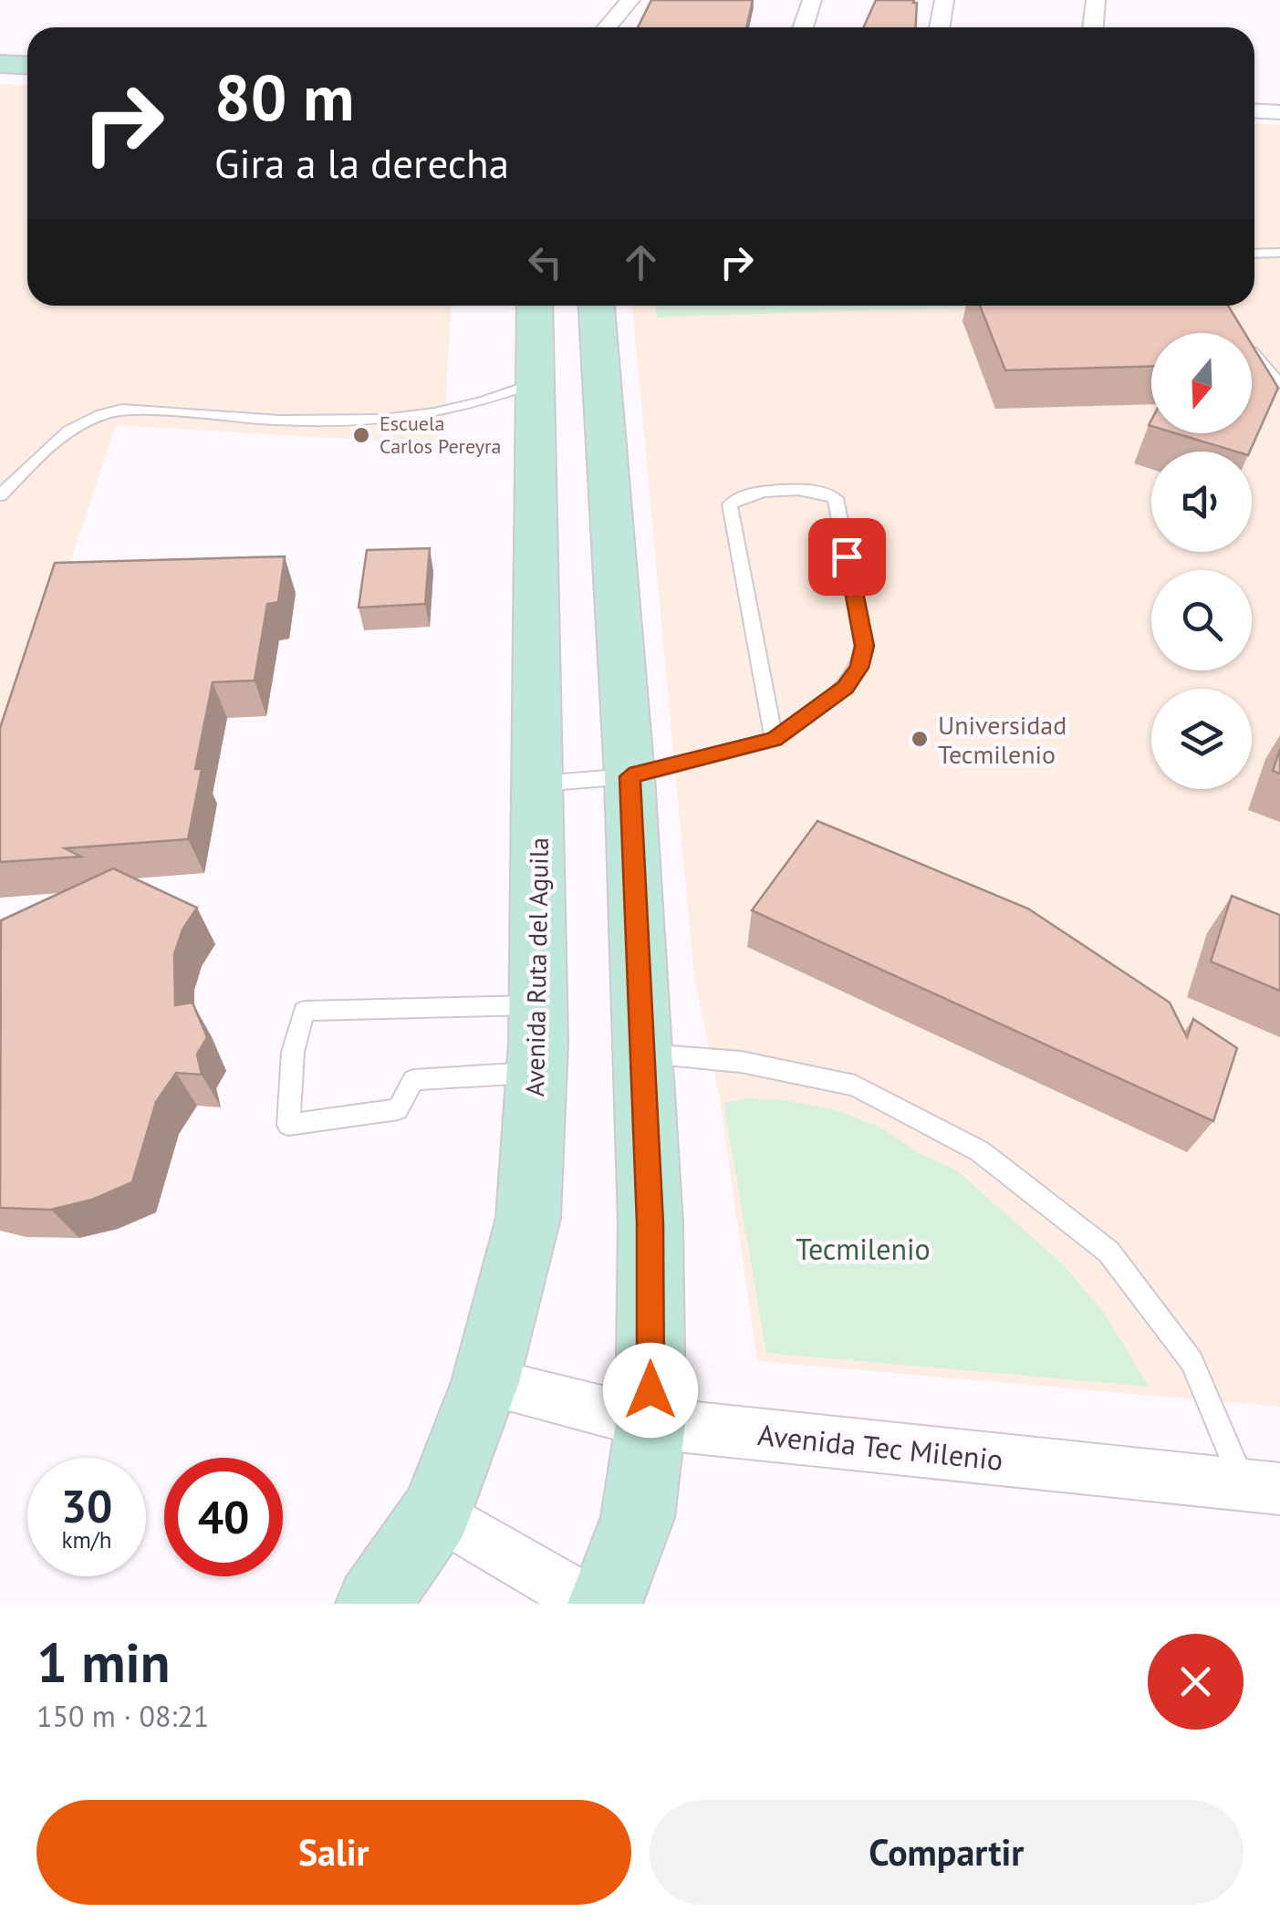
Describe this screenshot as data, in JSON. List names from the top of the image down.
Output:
{
  "streets": {
    "street": ["Avenida Ruta del Aguila", "Avenida Tec Milenio"]
  },
  "crossings": [
    ["Avenida Ruta del Aguila", "Avenida Tec Milenio"]
  ],
  "parks": ["Tecmilenio"],
  "places": ["Escuela Carlos Pereyra", "Universidad Tecmilenio"],
  "north": "bottom",
  "page": {
    "turn": ["80 m", "Gira a la derecha"],
    "speed": "30 km/h",
    "limit": "40",
    "heading": ["1 min", "150 m · 08:21"],
    "buttons": ["Salir", "Compartir"]
  }
}
